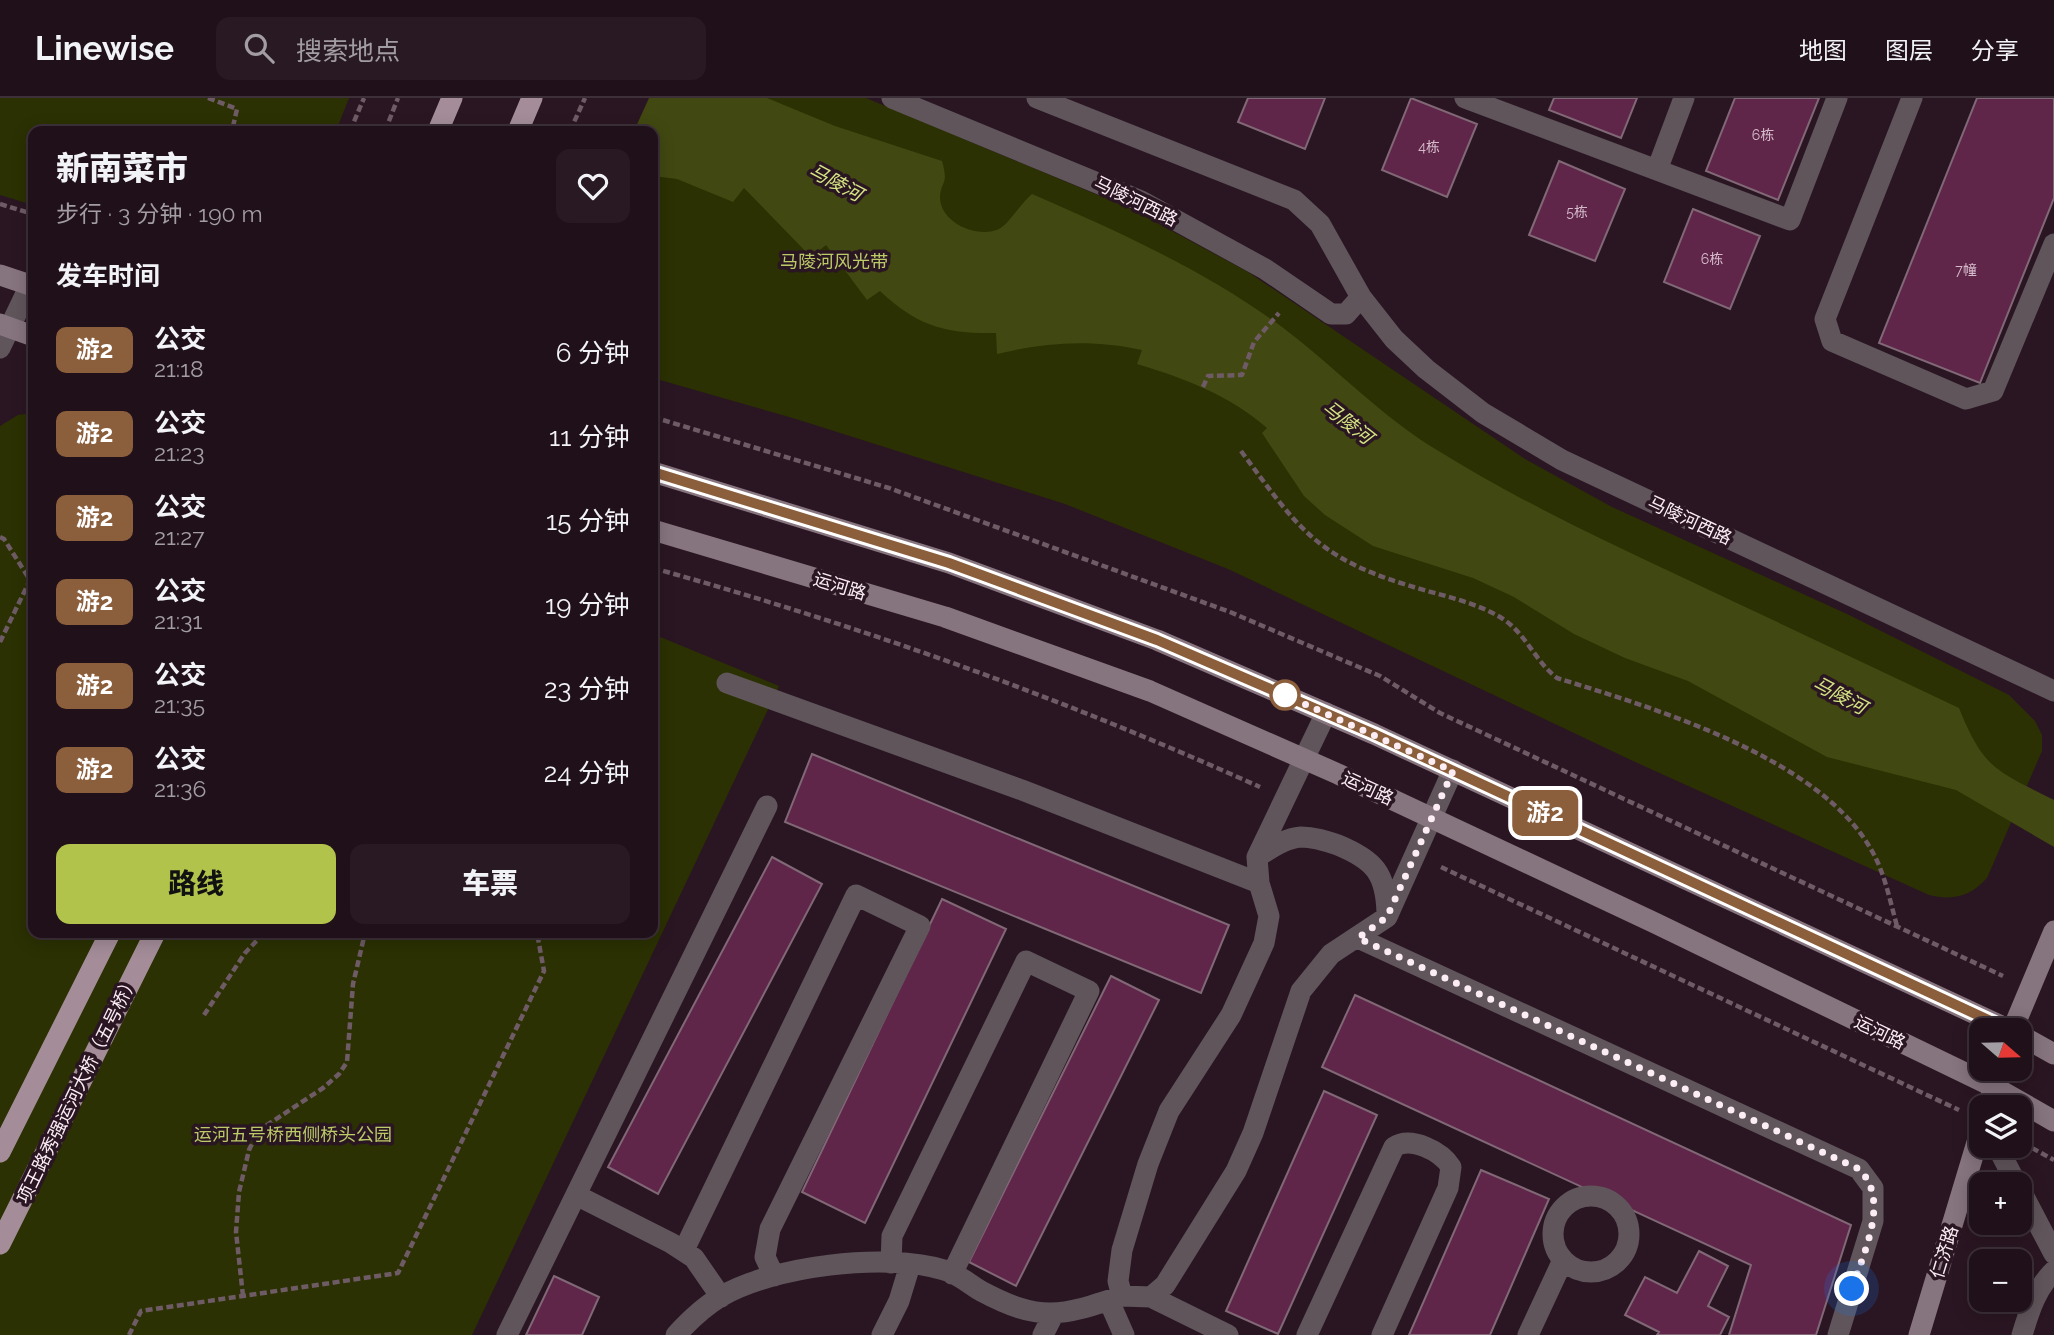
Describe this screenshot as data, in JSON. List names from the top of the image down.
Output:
{
  "streets": {
    "main road": ["项王路秀强运河大桥（五号桥）"],
    "street": ["马陵河西路", "运河路", "仁济路"]
  },
  "water": ["马陵河"],
  "parks": ["马陵河风光带", "运河五号桥西侧桥头公园"],
  "lines": ["bus line 游2"],
  "house_numbers": [
    "6栋",
    "4栋",
    "5栋",
    "6栋",
    "7幢"
  ],
  "north": "right",
  "page": {
    "header": "Linewise",
    "search": "搜索地点",
    "nav": ["地图", "图层", "分享"],
    "on_map": "游2",
    "heading": [
      ["新南菜市", "步行 · 3 分钟 · 190 m"],
      "发车时间"
    ],
    "list": [
      {
        "mark": "游2",
        "name": "公交",
        "note": "21:18",
        "value": "6 分钟"
      },
      {
        "mark": "游2",
        "name": "公交",
        "note": "21:23",
        "value": "11 分钟"
      },
      {
        "mark": "游2",
        "name": "公交",
        "note": "21:27",
        "value": "15 分钟"
      },
      {
        "mark": "游2",
        "name": "公交",
        "note": "21:31",
        "value": "19 分钟"
      },
      {
        "mark": "游2",
        "name": "公交",
        "note": "21:35",
        "value": "23 分钟"
      },
      {
        "mark": "游2",
        "name": "公交",
        "note": "21:36",
        "value": "24 分钟"
      }
    ],
    "buttons": ["路线", "车票"],
    "map_buttons": ["+", "−"]
  }
}
